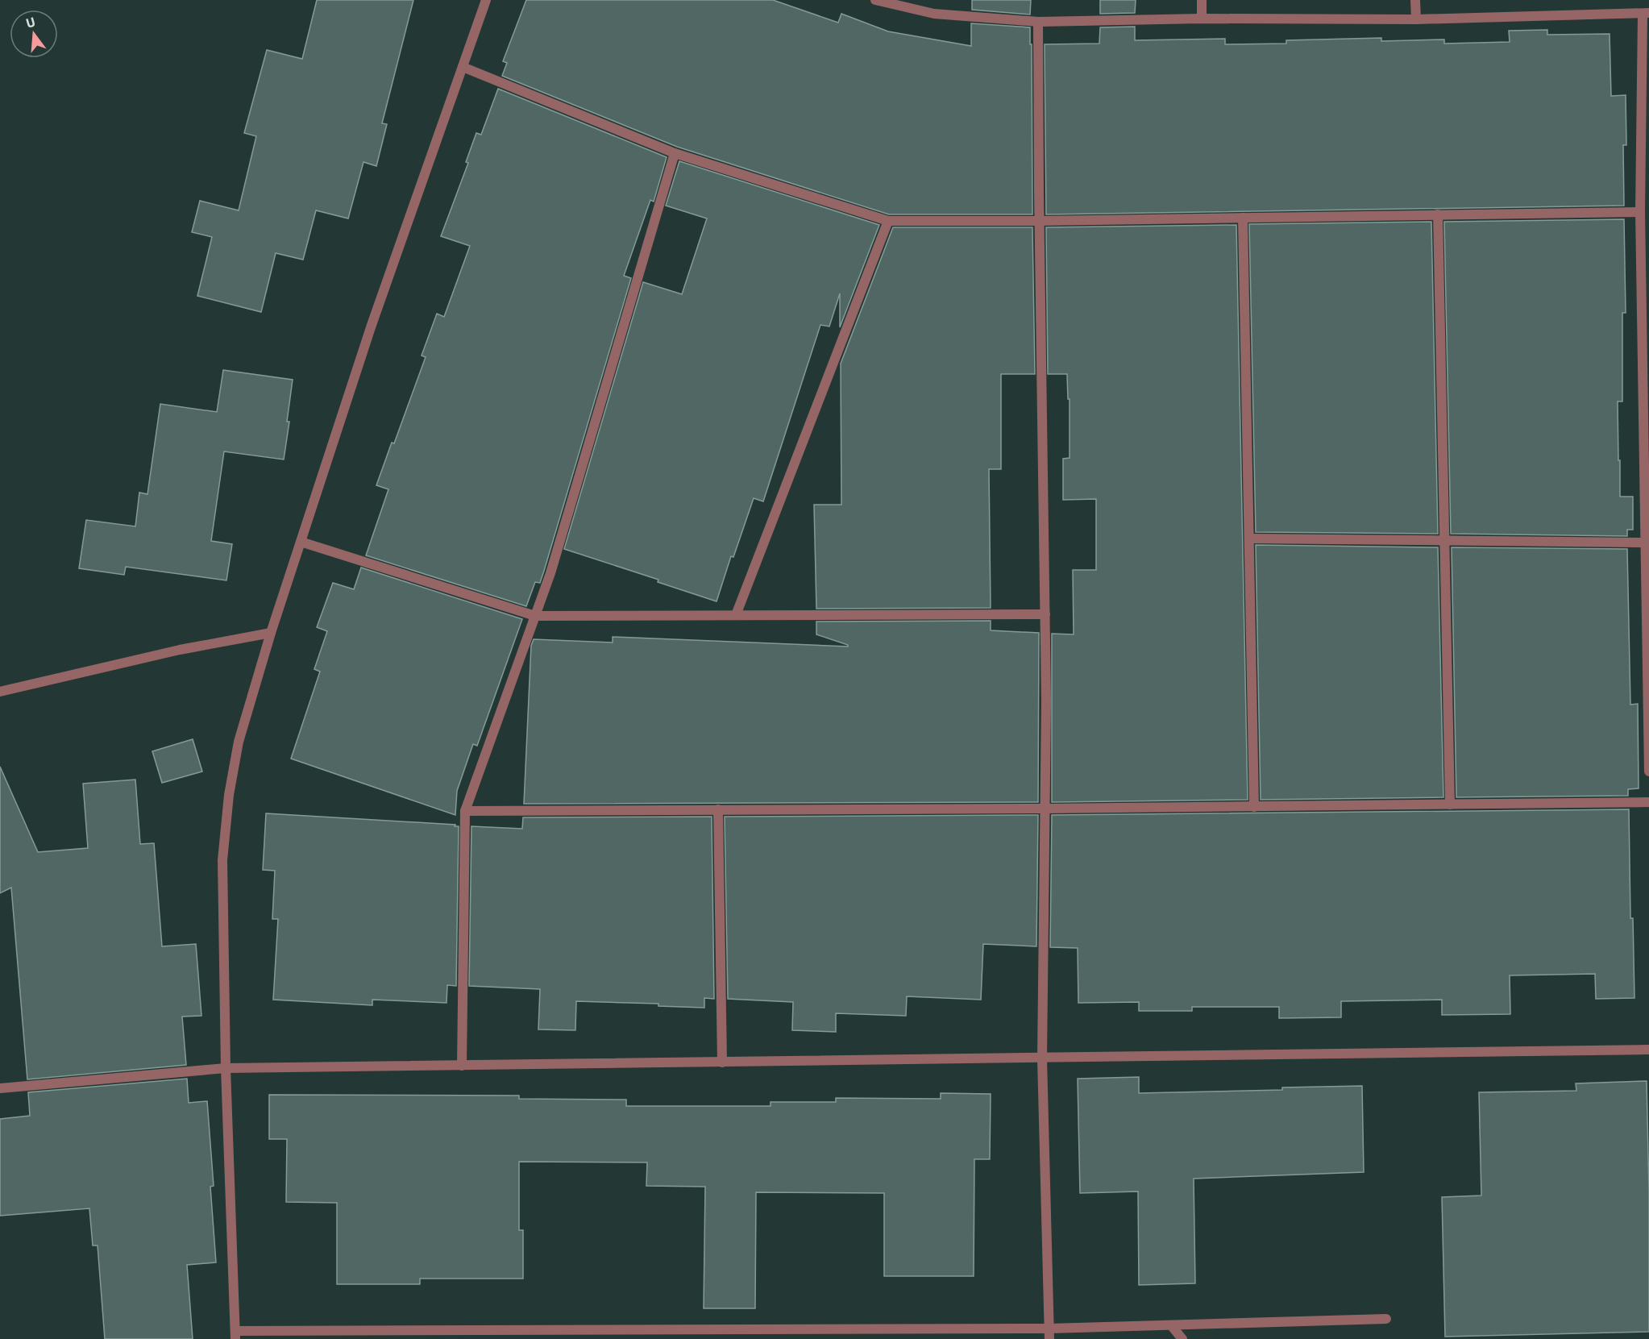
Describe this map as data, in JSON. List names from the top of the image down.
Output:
{
  "north": "top"
}
